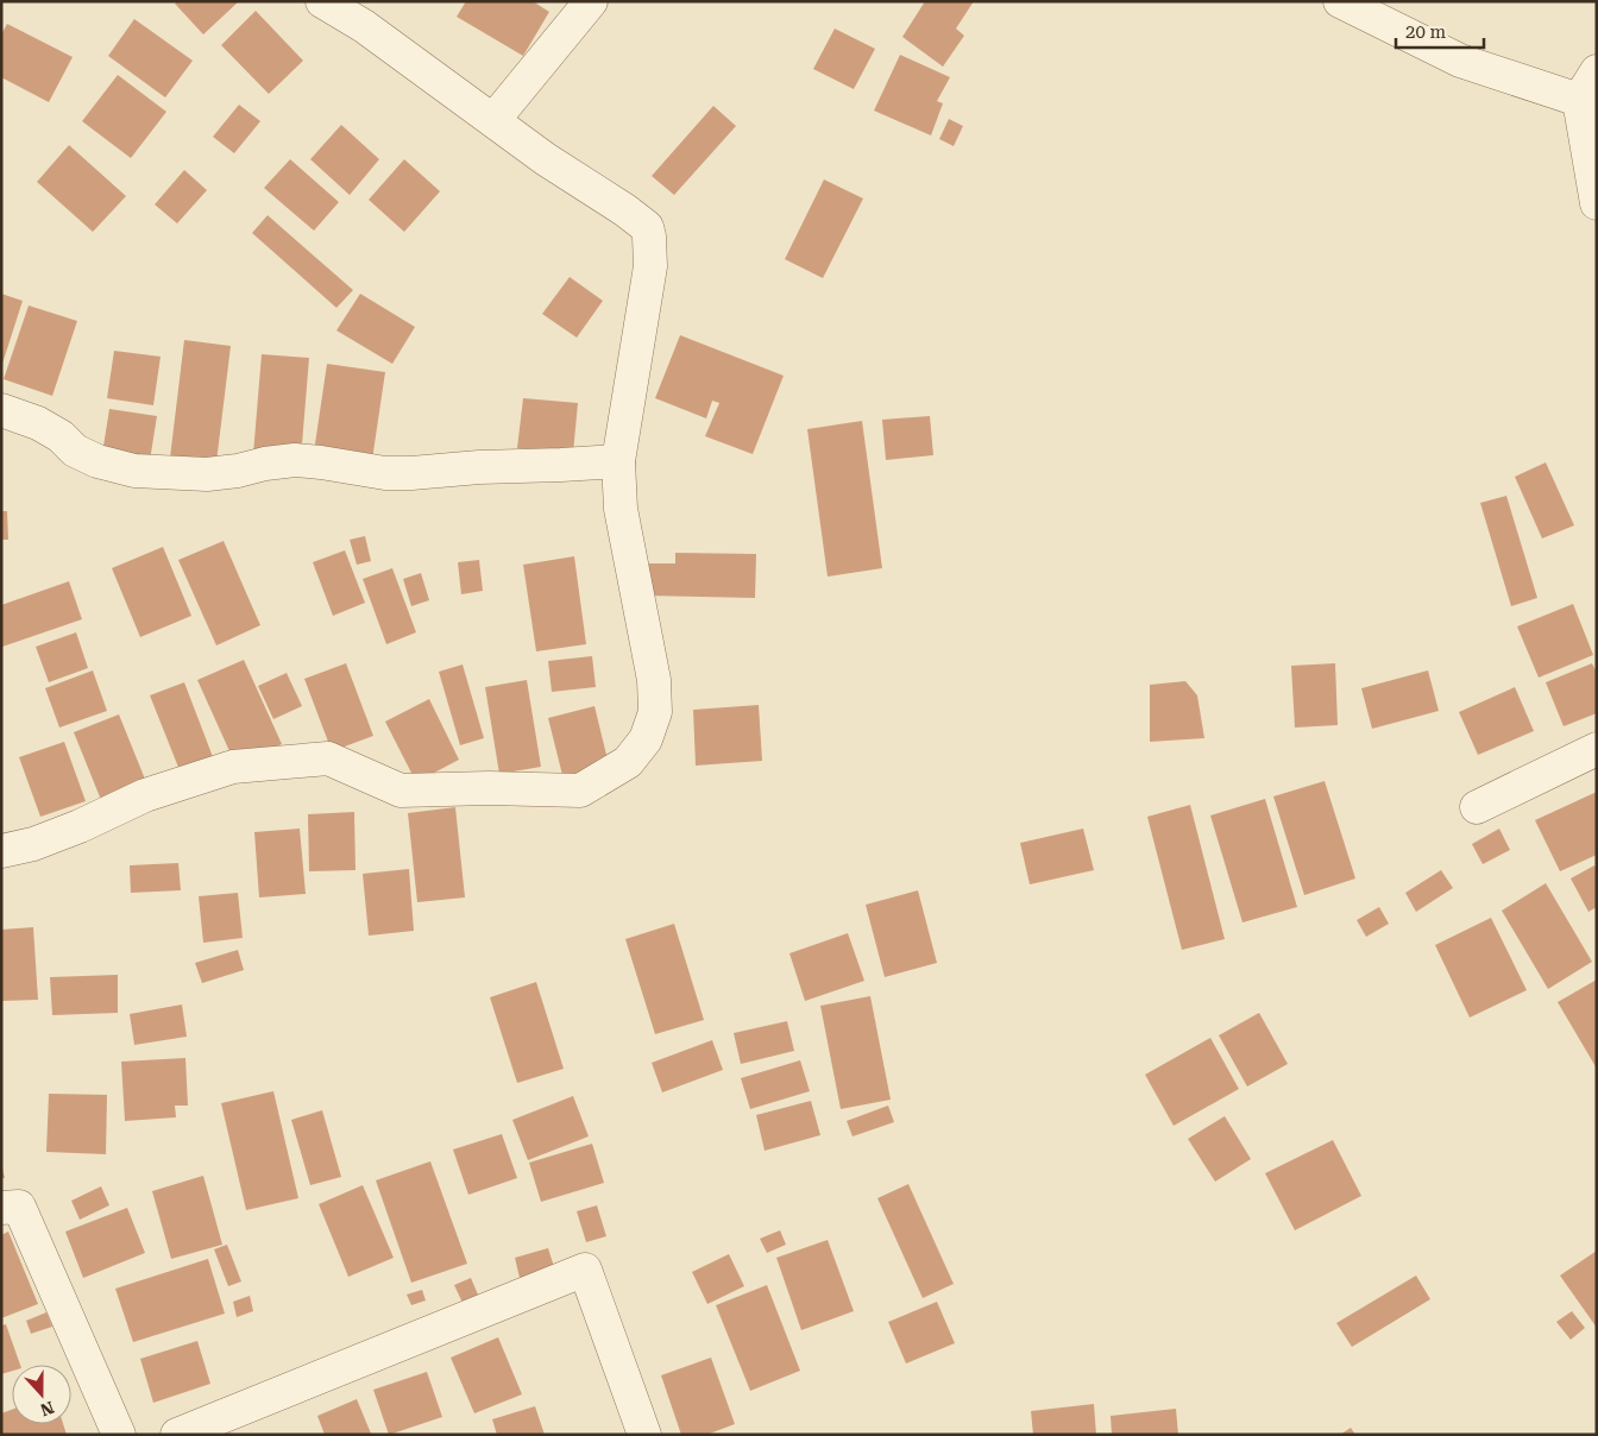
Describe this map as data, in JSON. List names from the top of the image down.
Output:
{
  "scale_bar": "20 m",
  "north": "bottom"
}
